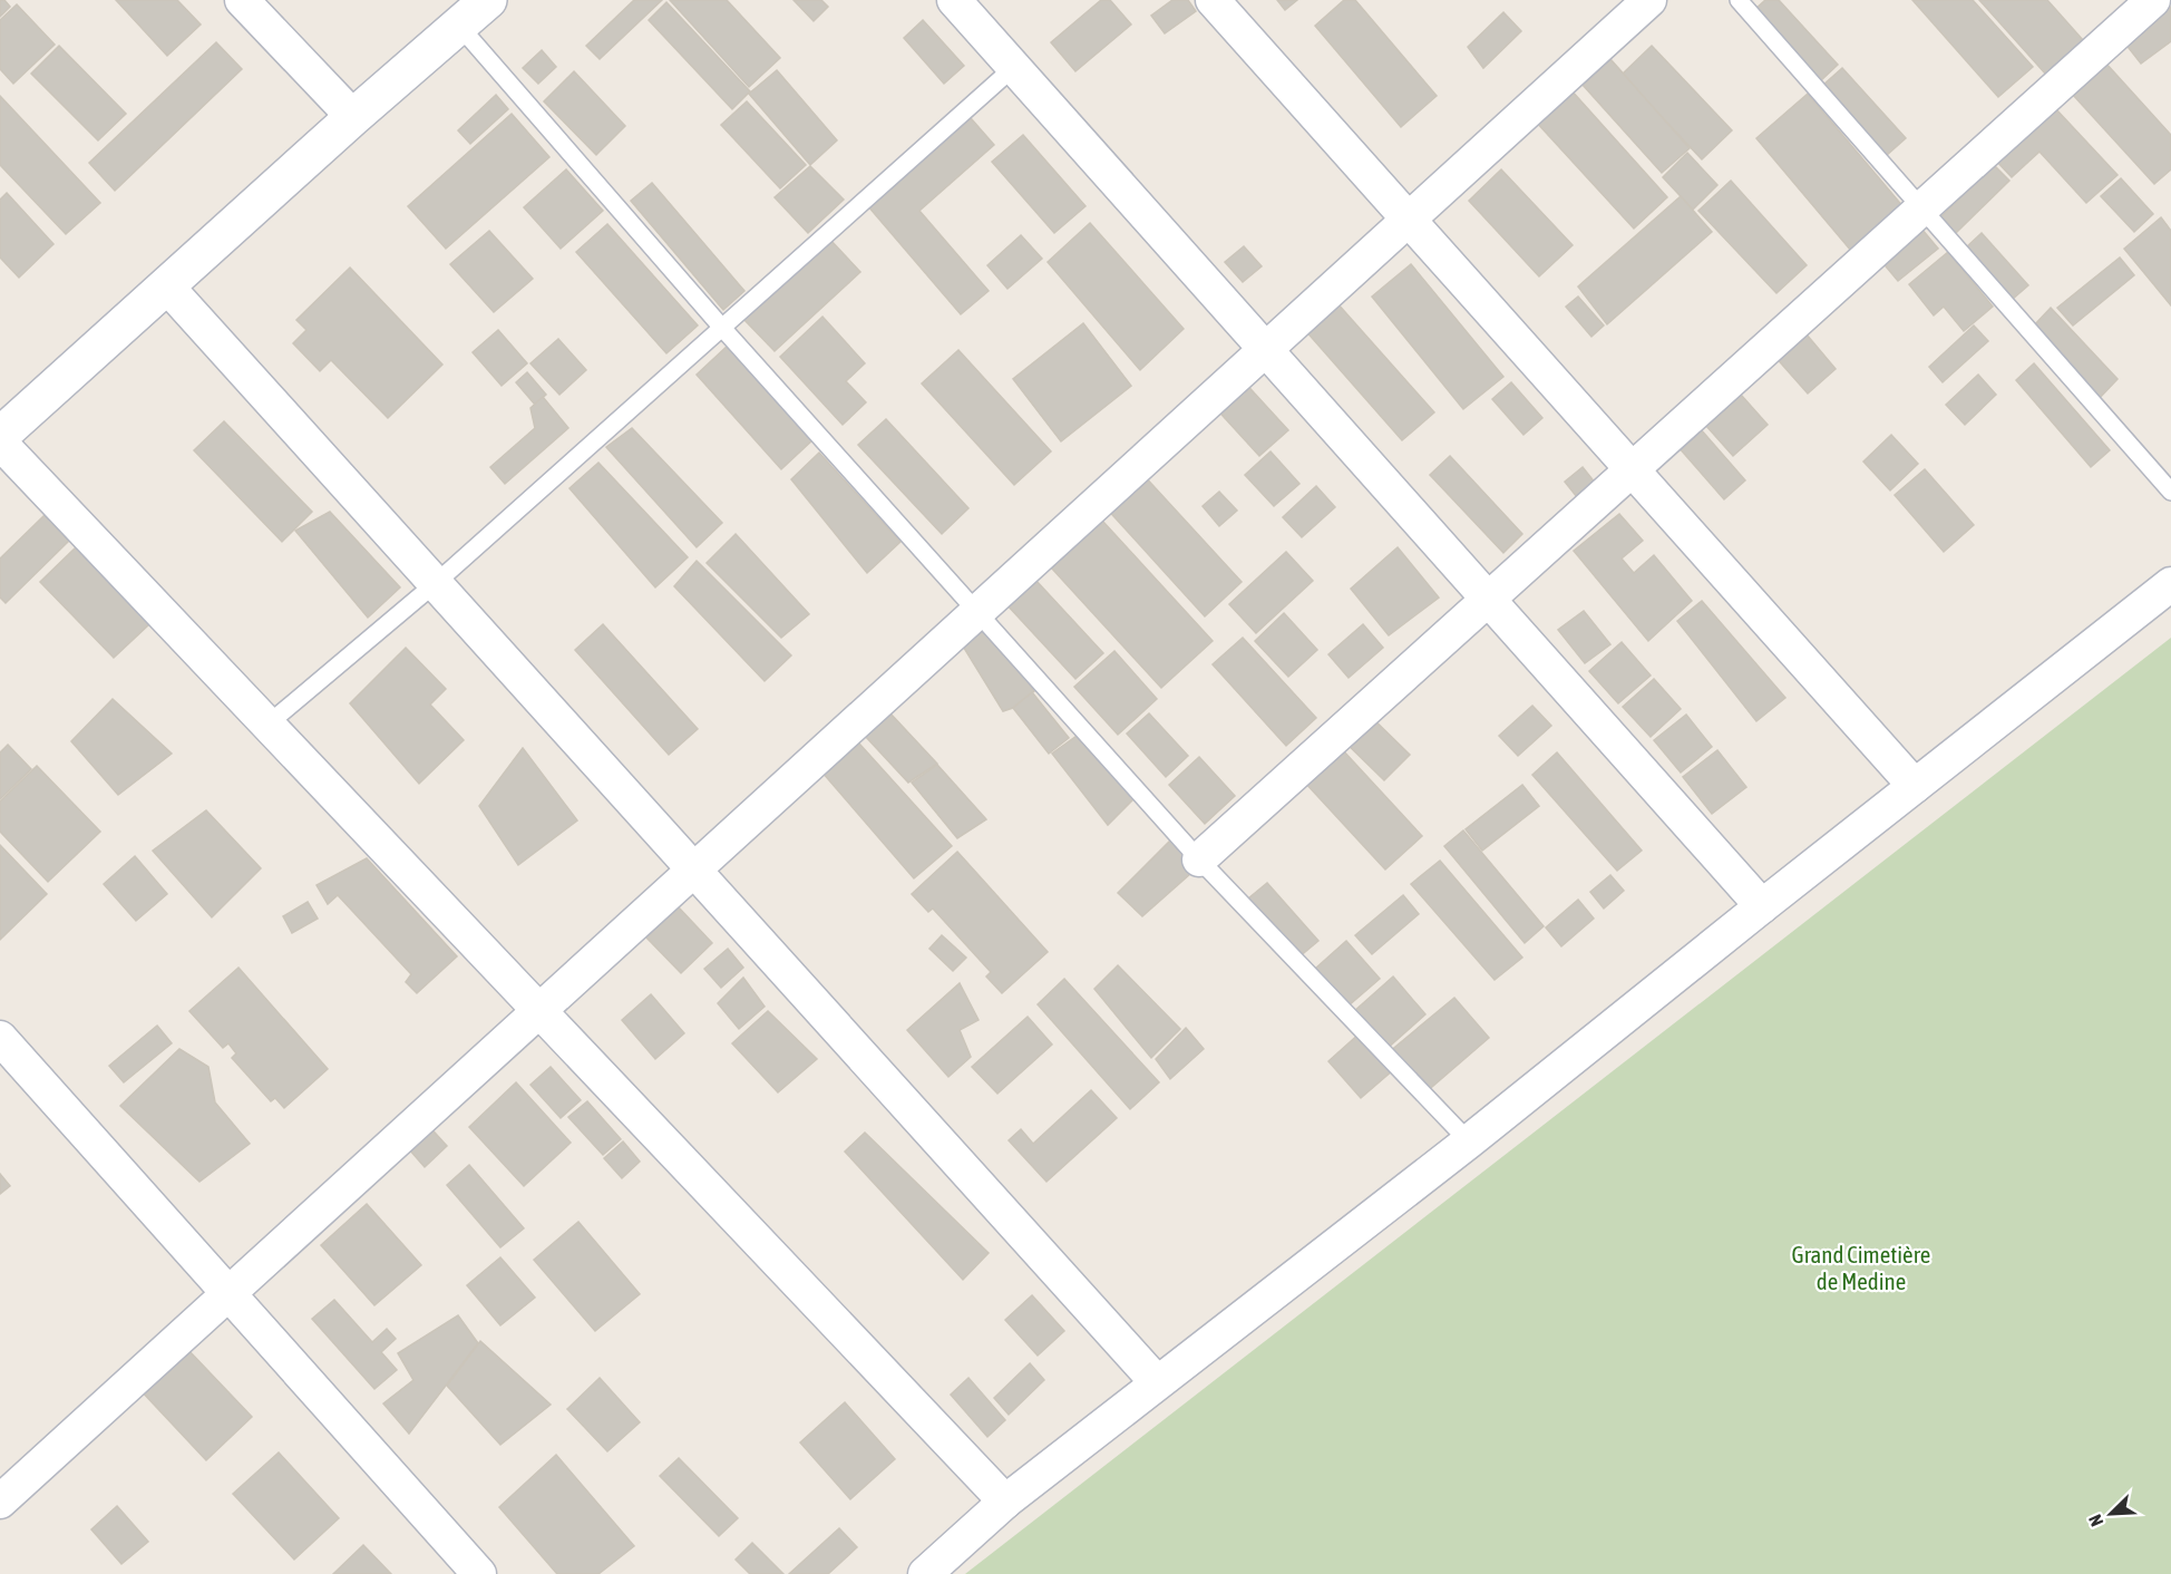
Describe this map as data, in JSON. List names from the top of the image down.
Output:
{
  "parks": ["Grand Cimetière de Medine"],
  "north": "bottom left"
}
